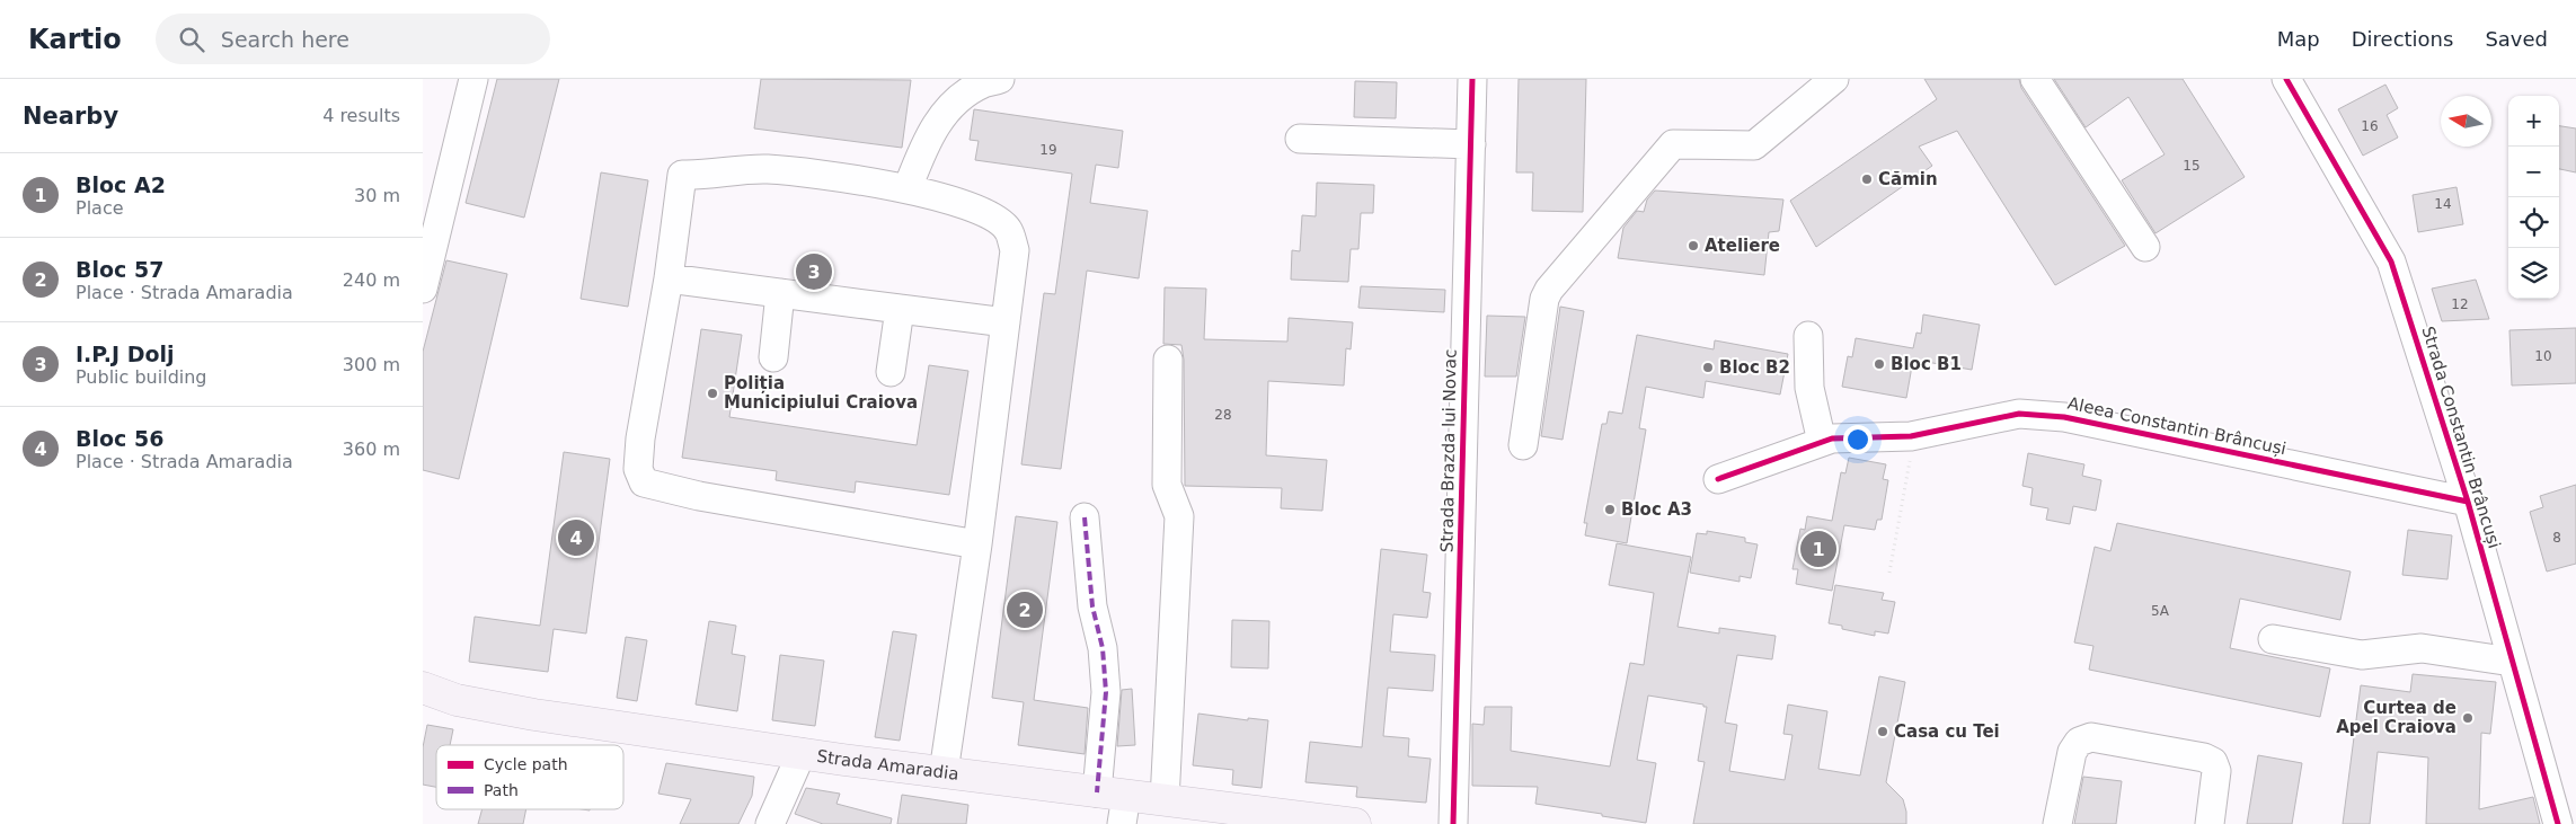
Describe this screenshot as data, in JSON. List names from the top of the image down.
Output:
{
  "streets": {
    "main road": ["Strada Amaradia"],
    "street": ["Aleea Constantin Brâncuși", "Strada Constantin Brâncuși", "Strada Brazda lui Novac"]
  },
  "crossings": [
    ["Aleea Constantin Brâncuși", "Strada Constantin Brâncuși"]
  ],
  "places": [
    "Cămin",
    "Ateliere",
    "Bloc B1",
    "Bloc B2",
    "Poliția Municipiului Craiova",
    "Bloc A3",
    "Curtea de Apel Craiova",
    "Casa cu Tei"
  ],
  "house_numbers": [
    "16",
    "19",
    "15",
    "14",
    "12",
    "10",
    "28",
    "8",
    "5A"
  ],
  "legend": ["Cycle path", "Path"],
  "north": "left",
  "page": {
    "header": "Kartio",
    "search": "Search here",
    "nav": ["Map", "Directions", "Saved"],
    "heading": ["Nearby", "4 results"],
    "map_buttons": ["+", "−"],
    "list": [
      {
        "mark": "1",
        "name": "Bloc A2",
        "note": "Place",
        "value": "30 m"
      },
      {
        "mark": "2",
        "name": "Bloc 57",
        "note": "Place · Strada Amaradia",
        "value": "240 m"
      },
      {
        "mark": "3",
        "name": "I.P.J Dolj",
        "note": "Public building",
        "value": "300 m"
      },
      {
        "mark": "4",
        "name": "Bloc 56",
        "note": "Place · Strada Amaradia",
        "value": "360 m"
      }
    ],
    "pins": [
      "3",
      "4",
      "1",
      "2"
    ]
  }
}
